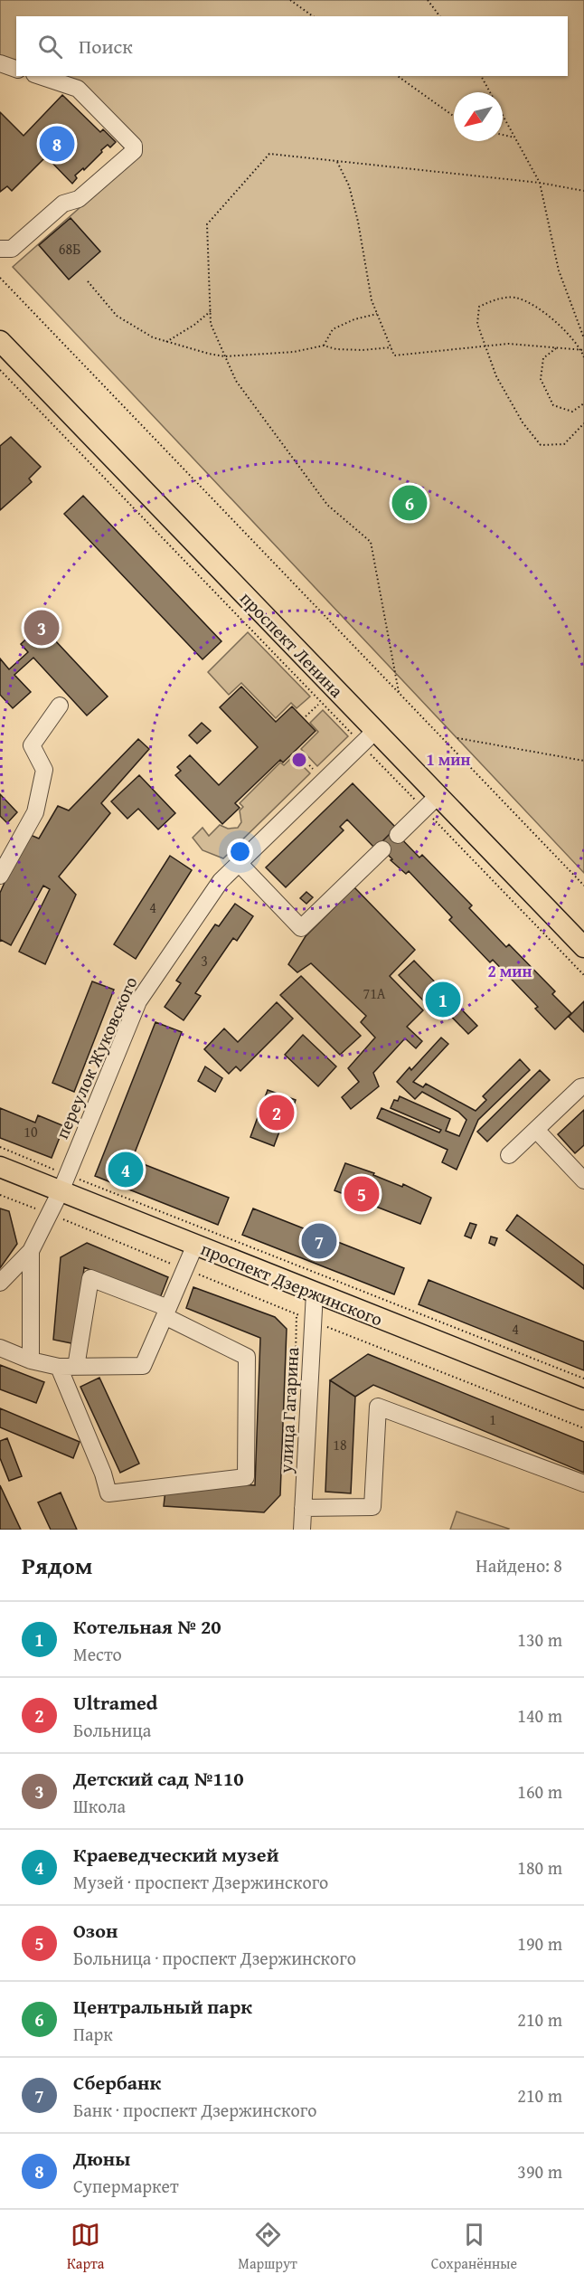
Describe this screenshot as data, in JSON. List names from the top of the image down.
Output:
{
  "streets": {
    "main road": ["проспект Ленина", "проспект Дзержинского"],
    "street": ["переулок Жуковского", "улица Гагарина"]
  },
  "crossings": [
    ["проспект Ленина", "переулок Жуковского"],
    ["переулок Жуковского", "проспект Дзержинского"],
    ["проспект Дзержинского", "улица Гагарина"]
  ],
  "house_numbers": [
    "68Б",
    "4",
    "3",
    "71А",
    "10",
    "4",
    "1",
    "18"
  ],
  "north": "bottom left",
  "page": {
    "search": "Поиск",
    "pins": [
      "8",
      "6",
      "3",
      "1",
      "2",
      "4",
      "5",
      "7"
    ],
    "heading": ["Рядом", "Найдено: 8"],
    "list": [
      {
        "mark": "1",
        "name": "Котельная № 20",
        "note": "Место",
        "value": "130 m"
      },
      {
        "mark": "2",
        "name": "Ultramed",
        "note": "Больница",
        "value": "140 m"
      },
      {
        "mark": "3",
        "name": "Детский сад №110",
        "note": "Школа",
        "value": "160 m"
      },
      {
        "mark": "4",
        "name": "Краеведческий музей",
        "note": "Музей · проспект Дзержинского",
        "value": "180 m"
      },
      {
        "mark": "5",
        "name": "Озон",
        "note": "Больница · проспект Дзержинского",
        "value": "190 m"
      },
      {
        "mark": "6",
        "name": "Центральный парк",
        "note": "Парк",
        "value": "210 m"
      },
      {
        "mark": "7",
        "name": "Сбербанк",
        "note": "Банк · проспект Дзержинского",
        "value": "210 m"
      },
      {
        "mark": "8",
        "name": "Дюны",
        "note": "Супермаркет",
        "value": "390 m"
      }
    ],
    "nav": ["Карта", "Маршрут", "Сохранённые"]
  },
  "rings": ["1 мин", "2 мин"]
}
